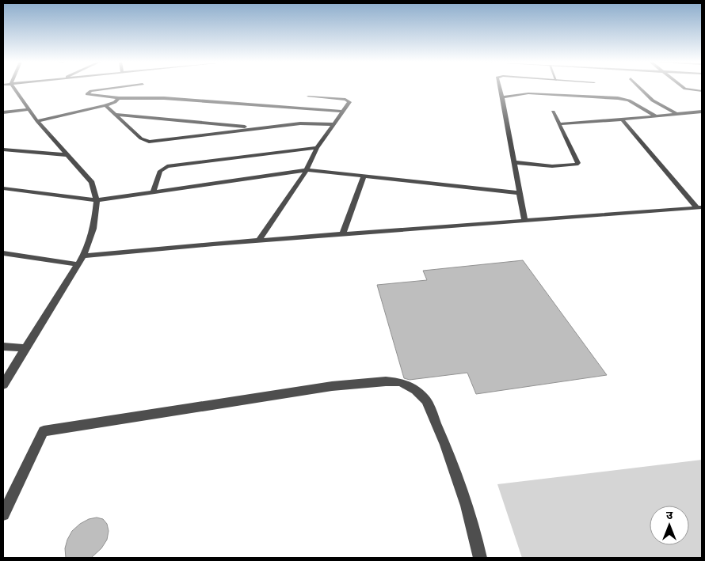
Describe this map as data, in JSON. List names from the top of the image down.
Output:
{
  "north": "top"
}
